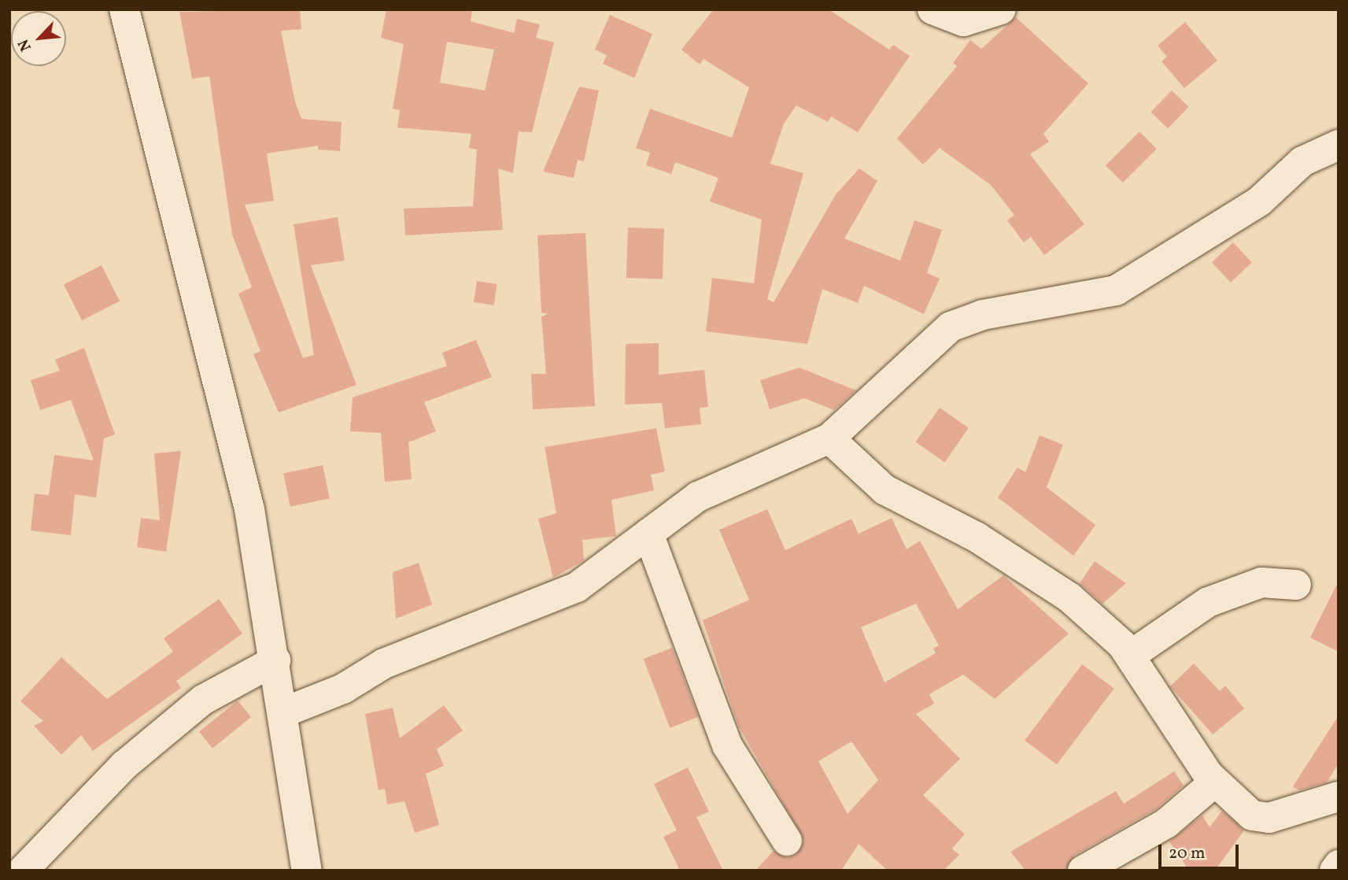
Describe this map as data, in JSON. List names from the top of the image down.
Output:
{
  "scale_bar": "20 m",
  "north": "bottom left"
}
